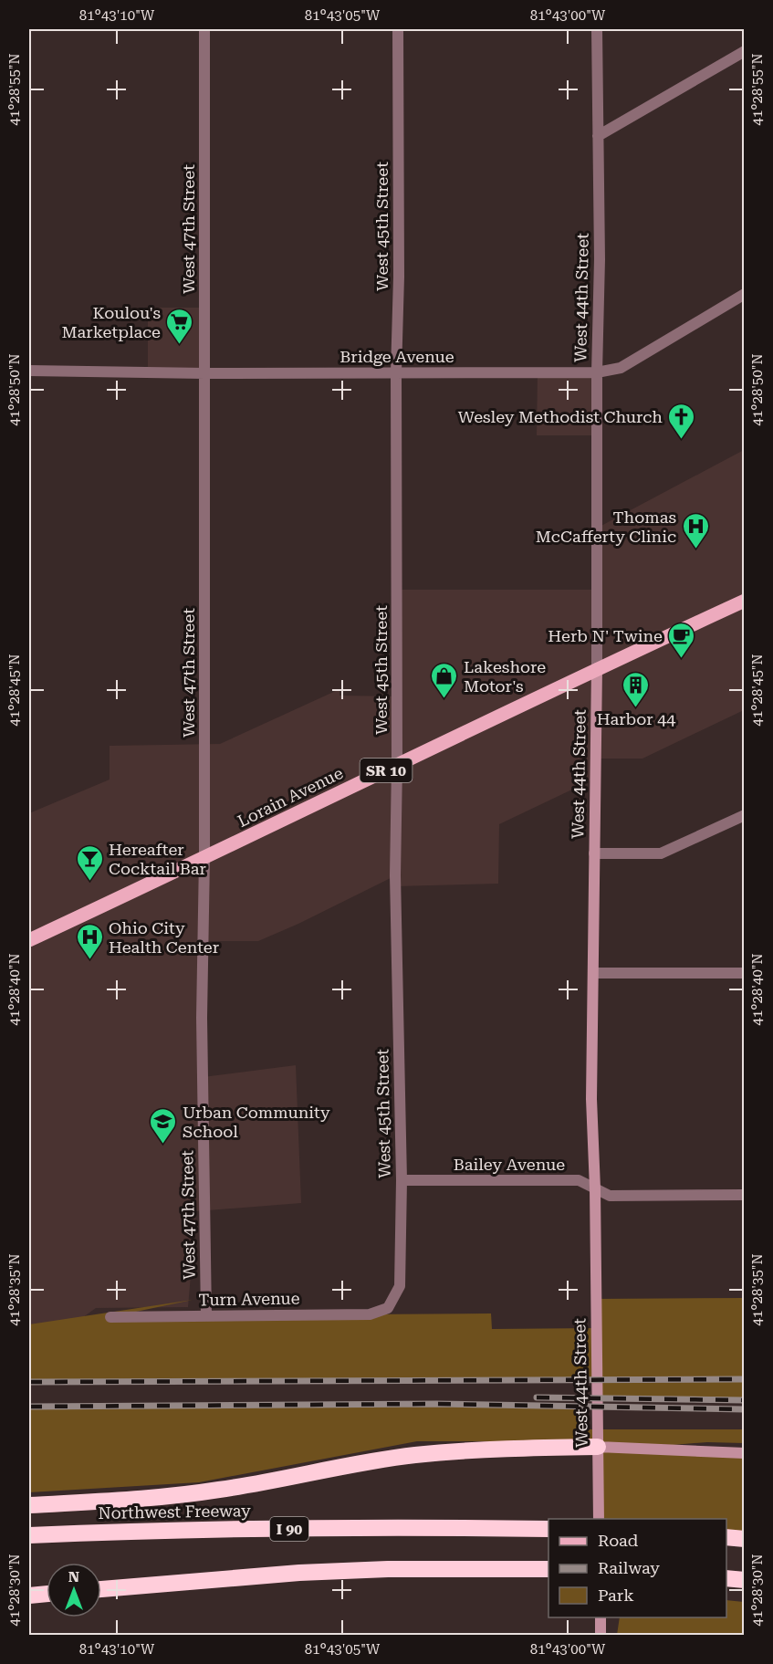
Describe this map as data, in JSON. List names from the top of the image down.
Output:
{
  "streets": {
    "highway": ["Northwest Freeway", "I 90"],
    "main road": ["SR 10", "Lorain Avenue"],
    "street": [
      "West 45th Street",
      "West 47th Street",
      "West 44th Street",
      "Bridge Avenue",
      "Bailey Avenue",
      "Turn Avenue"
    ]
  },
  "crossings": [
    ["West 45th Street", "Bridge Avenue"],
    ["West 45th Street", "Lorain Avenue"],
    ["West 45th Street", "Bailey Avenue"],
    ["West 45th Street", "Turn Avenue"],
    ["West 47th Street", "Bridge Avenue"],
    ["West 47th Street", "Lorain Avenue"],
    ["West 47th Street", "Turn Avenue"],
    ["West 44th Street", "Bridge Avenue"],
    ["West 44th Street", "Lorain Avenue"],
    ["West 44th Street", "Bailey Avenue"]
  ],
  "places": {
    "supermarket": ["Koulou's Marketplace"],
    "church": ["Wesley Methodist Church"],
    "hospital": ["Thomas McCafferty Clinic", "Ohio City Health Center"],
    "cafe": ["Herb N' Twine"],
    "shop": ["Lakeshore Motor's"],
    "building": ["Harbor 44"],
    "bar": ["Hereafter Cocktail Bar"],
    "school or university": ["Urban Community School"]
  },
  "legend": ["Road", "Railway", "Park"],
  "north": "top",
  "coordinates": [
    "81°43'10\"W",
    "81°43'05\"W",
    "81°43'00\"W",
    "41°28'55\"N",
    "41°28'50\"N",
    "41°28'45\"N",
    "41°28'40\"N",
    "41°28'35\"N",
    "41°28'30\"N"
  ]
}
